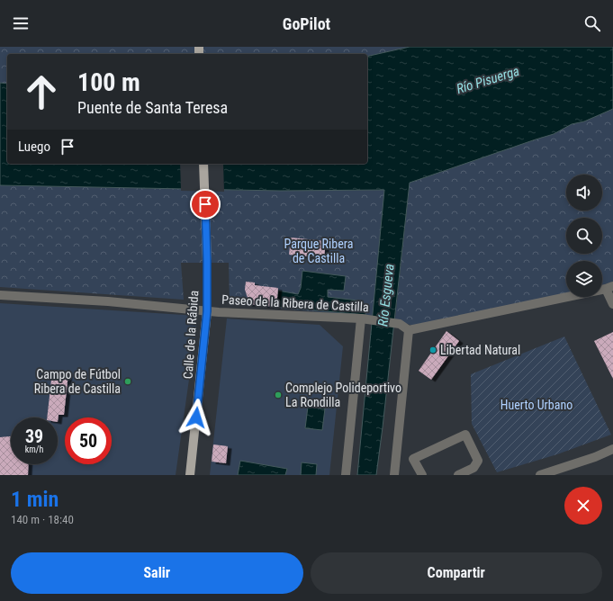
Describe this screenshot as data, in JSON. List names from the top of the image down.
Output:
{
  "streets": {
    "main road": ["Calle de la Rábida"],
    "street": ["Paseo de la Ribera de Castilla"]
  },
  "crossings": [
    ["Paseo de la Ribera de Castilla", "Calle de la Rábida"]
  ],
  "water": ["Río Pisuerga", "Río Esgueva"],
  "parks": ["Parque Ribera de Castilla", "Huerto Urbano"],
  "places": ["Libertad Natural", "Campo de Fútbol Ribera de Castilla", "Complejo Polideportivo La Rondilla"],
  "page": {
    "header": "GoPilot",
    "turn": ["100 m", "Puente de Santa Teresa"],
    "then": "Luego",
    "speed": "39 km/h",
    "limit": "50",
    "heading": ["1 min", "140 m · 18:40"],
    "buttons": ["Salir", "Compartir"]
  }
}
